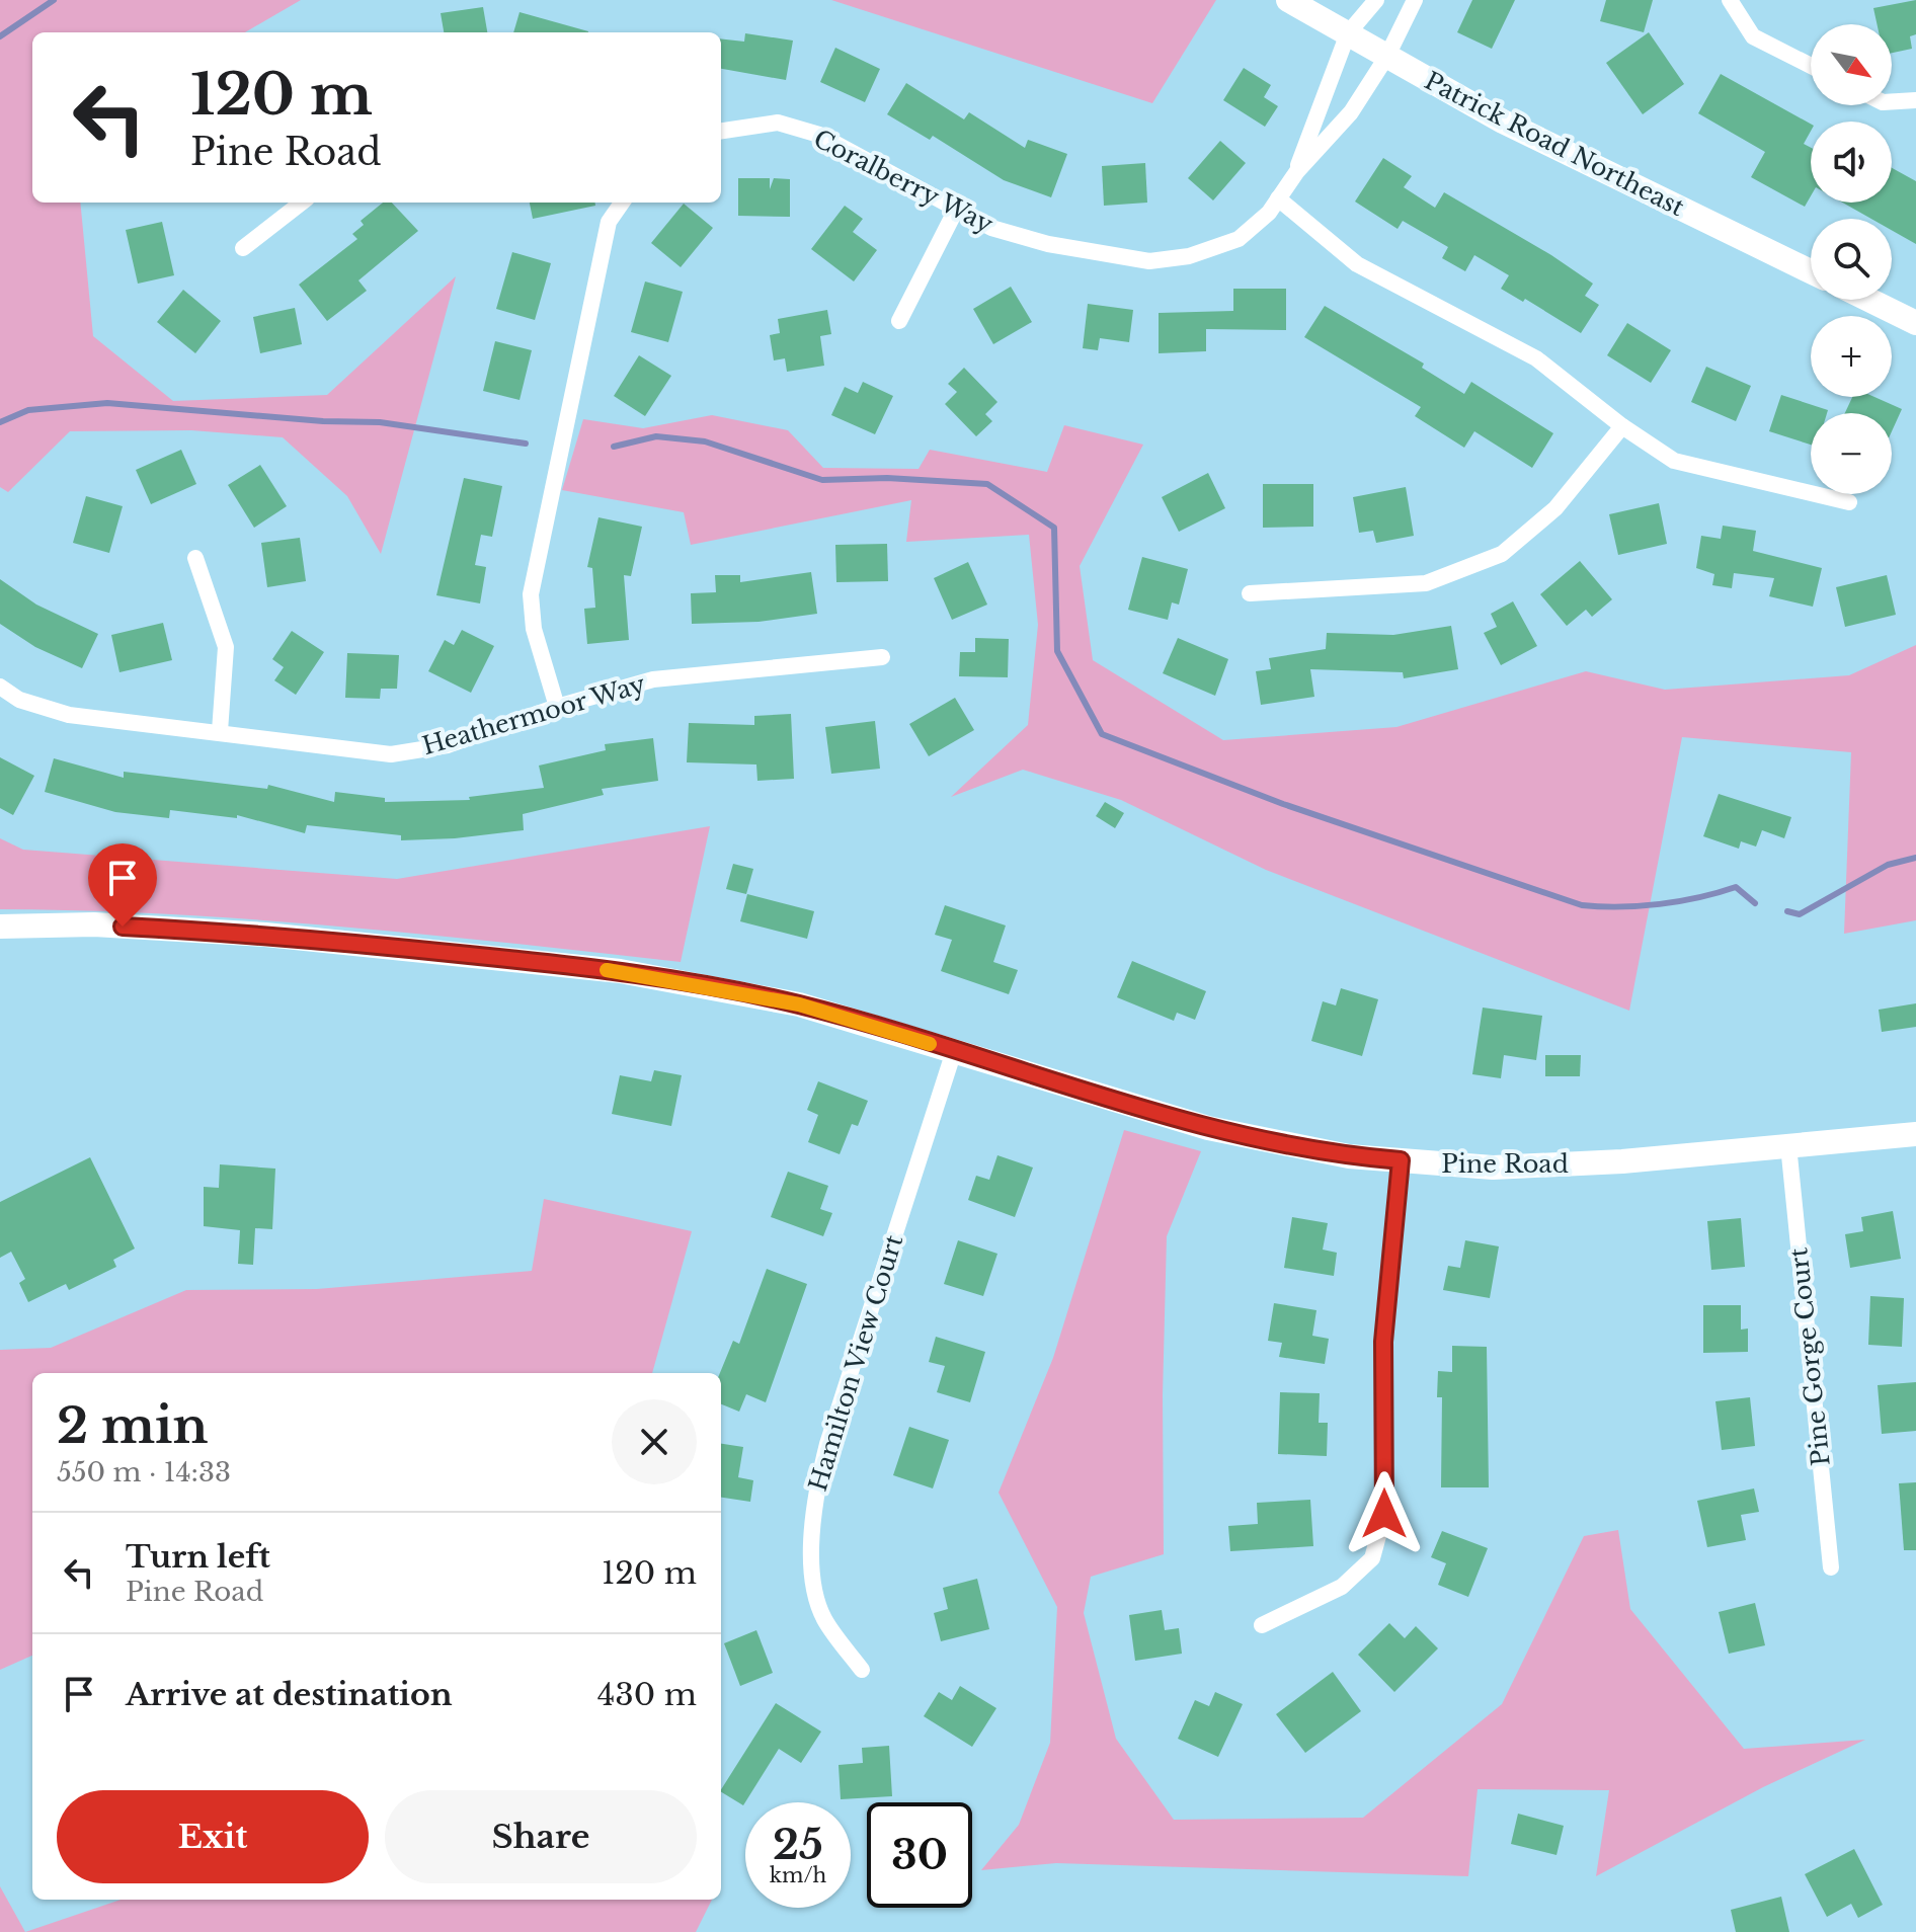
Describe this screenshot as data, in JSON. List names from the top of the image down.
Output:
{
  "streets": {
    "street": [
      "Patrick Road Northeast",
      "Coralberry Way",
      "Heathermoor Way",
      "Pine Road",
      "Pine Gorge Court",
      "Hamilton View Court"
    ]
  },
  "crossings": [
    ["Patrick Road Northeast", "Coralberry Way"],
    ["Pine Road", "Pine Gorge Court"],
    ["Pine Road", "Hamilton View Court"]
  ],
  "north": "bottom right",
  "page": {
    "map_buttons": ["+", "−"],
    "turn": ["120 m", "Pine Road"],
    "heading": ["2 min", "550 m · 14:33"],
    "list": [
      {
        "name": "Turn left",
        "note": "Pine Road",
        "value": "120 m"
      },
      {
        "name": "Arrive at destination",
        "value": "430 m"
      }
    ],
    "buttons": ["Exit", "Share"],
    "speed": "25 km/h",
    "limit": "30"
  }
}
